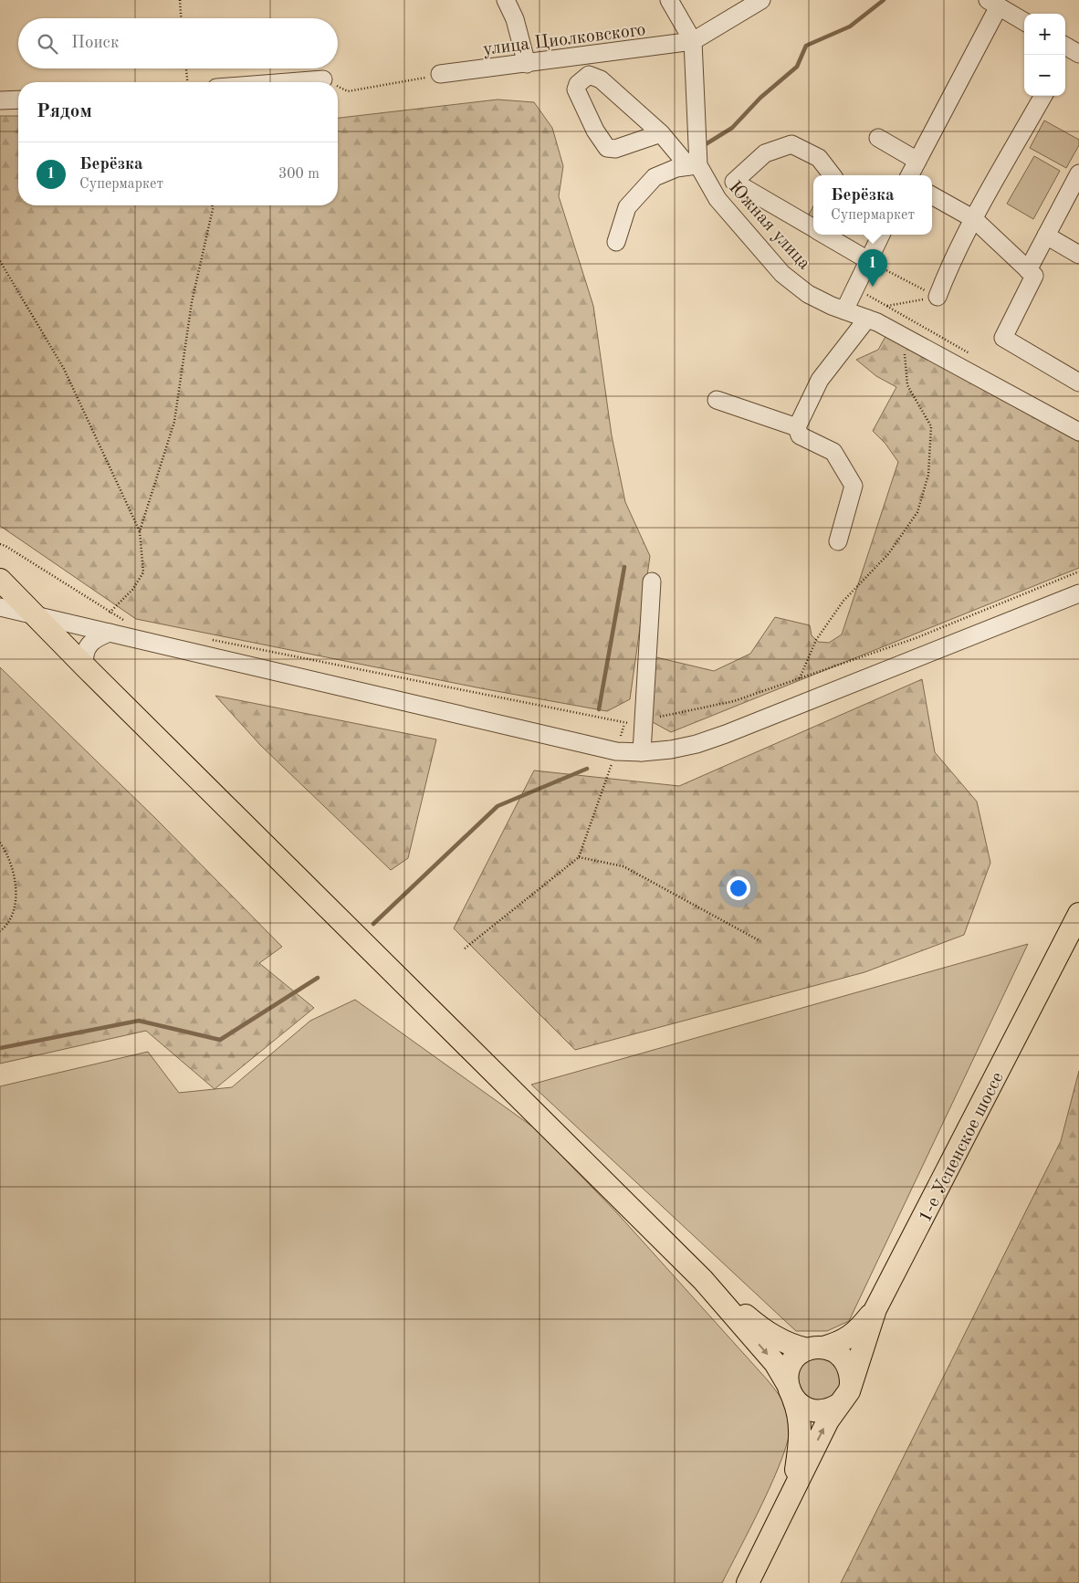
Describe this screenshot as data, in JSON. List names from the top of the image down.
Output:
{
  "streets": {
    "main road": ["1-е Успенское шоссе"],
    "street": ["улица Циолковского", "Южная улица"]
  },
  "crossings": [
    ["улица Циолковского", "Южная улица"]
  ],
  "page": {
    "map_buttons": ["+", "−"],
    "search": "Поиск",
    "heading": "Рядом",
    "list": [
      {
        "mark": "1",
        "name": "Берёзка",
        "note": "Супермаркет",
        "value": "300 m"
      }
    ],
    "popup": ["Берёзка", "Супермаркет"],
    "pins": "1"
  }
}
